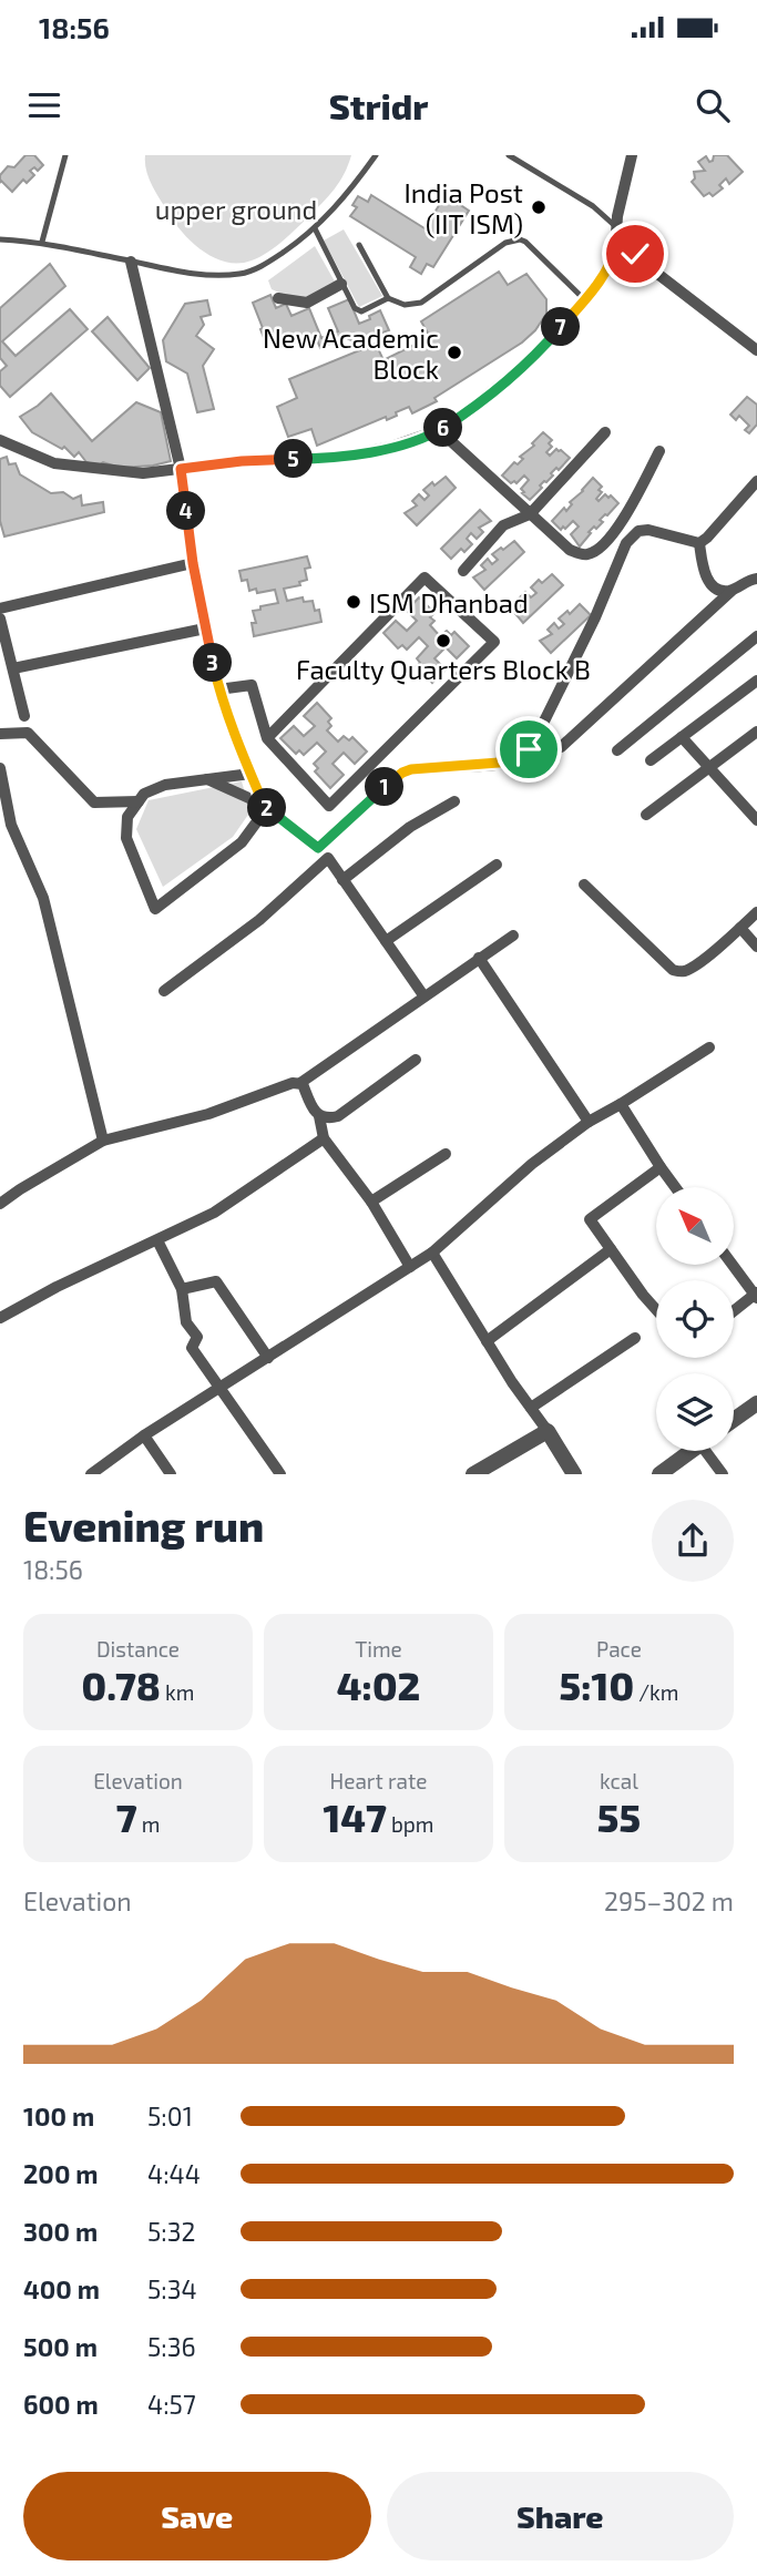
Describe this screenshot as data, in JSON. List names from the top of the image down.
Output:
{
  "parks": ["upper ground"],
  "places": [
    "India Post (IIT ISM)",
    "New Academic Block",
    "ISM Dhanbad",
    "Faculty Quarters Block B"
  ],
  "north": "top left",
  "page": {
    "status": "18:56",
    "header": "Stridr",
    "pins": [
      "7",
      "6",
      "5",
      "4",
      "3",
      "1",
      "2"
    ],
    "heading": ["Evening run", "18:56"],
    "stats": [
      ["Distance", "0.78 km"],
      ["Time", "4:02"],
      ["Pace", "5:10 /km"],
      ["Elevation", "7 m"],
      ["Heart rate", "147 bpm"],
      ["kcal", "55"]
    ],
    "chart": ["Elevation", "295–302 m"],
    "list": [
      {
        "name": "100 m",
        "note": "5:01"
      },
      {
        "name": "200 m",
        "note": "4:44"
      },
      {
        "name": "300 m",
        "note": "5:32"
      },
      {
        "name": "400 m",
        "note": "5:34"
      },
      {
        "name": "500 m",
        "note": "5:36"
      },
      {
        "name": "600 m",
        "note": "4:57"
      }
    ],
    "buttons": ["Save", "Share"]
  }
}
